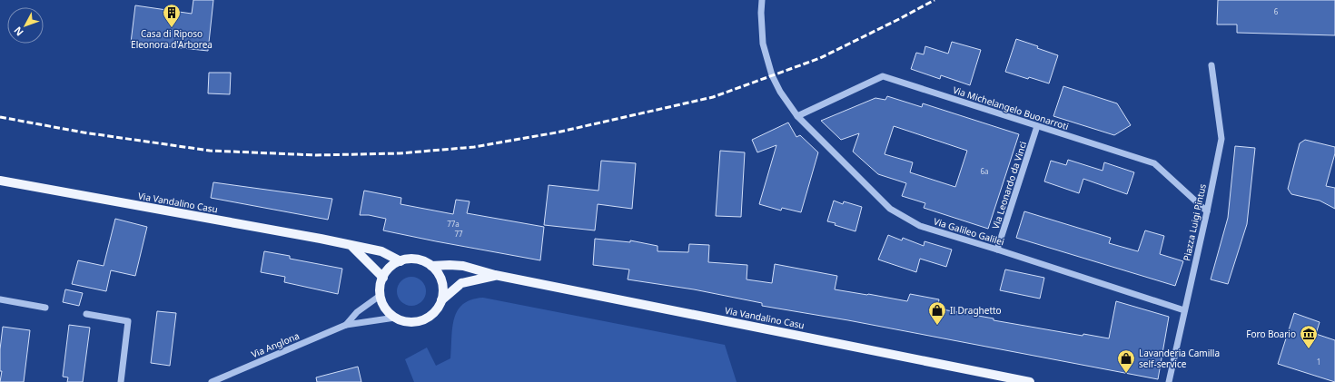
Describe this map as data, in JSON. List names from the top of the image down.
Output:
{
  "streets": {
    "main road": ["Via Vandalino Casu"],
    "street": [
      "Via Michelangelo Buonarroti",
      "Via Leonardo da Vinci",
      "Piazza Luigi Pintus",
      "Via Galileo Galilei",
      "Via Anglona"
    ]
  },
  "crossings": [
    ["Via Michelangelo Buonarroti", "Via Leonardo da Vinci"],
    ["Via Michelangelo Buonarroti", "Piazza Luigi Pintus"],
    ["Via Michelangelo Buonarroti", "Via Galileo Galilei"],
    ["Via Leonardo da Vinci", "Via Galileo Galilei"],
    ["Via Vandalino Casu", "Via Anglona"],
    ["Piazza Luigi Pintus", "Via Galileo Galilei"]
  ],
  "places": {
    "building": ["Casa di Riposo Eleonora d'Arborea"],
    "shop": ["Il Draghetto", "Lavanderia Camilla self-service"],
    "museum": ["Foro Boario"]
  },
  "house_numbers": [
    "6",
    "6a",
    "77a",
    "77",
    "1"
  ],
  "north": "bottom left"
}
